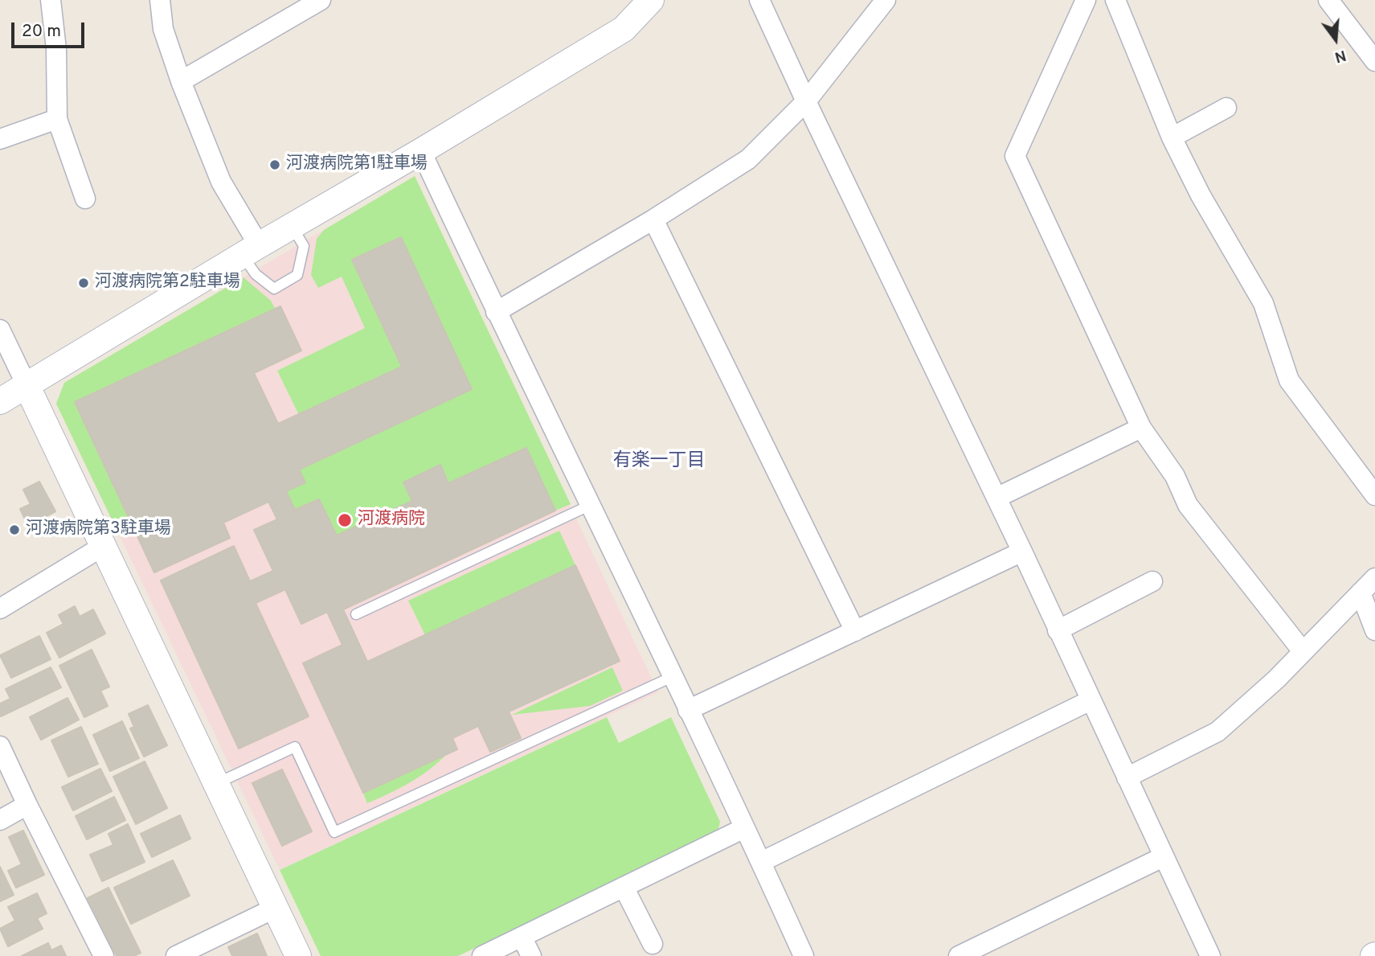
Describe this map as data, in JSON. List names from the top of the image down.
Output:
{
  "districts": ["有楽一丁目"],
  "places": [
    "河渡病院第1駐車場",
    "河渡病院第2駐車場",
    "河渡病院",
    "河渡病院第3駐車場"
  ],
  "scale_bar": "20 m",
  "north": "bottom"
}
